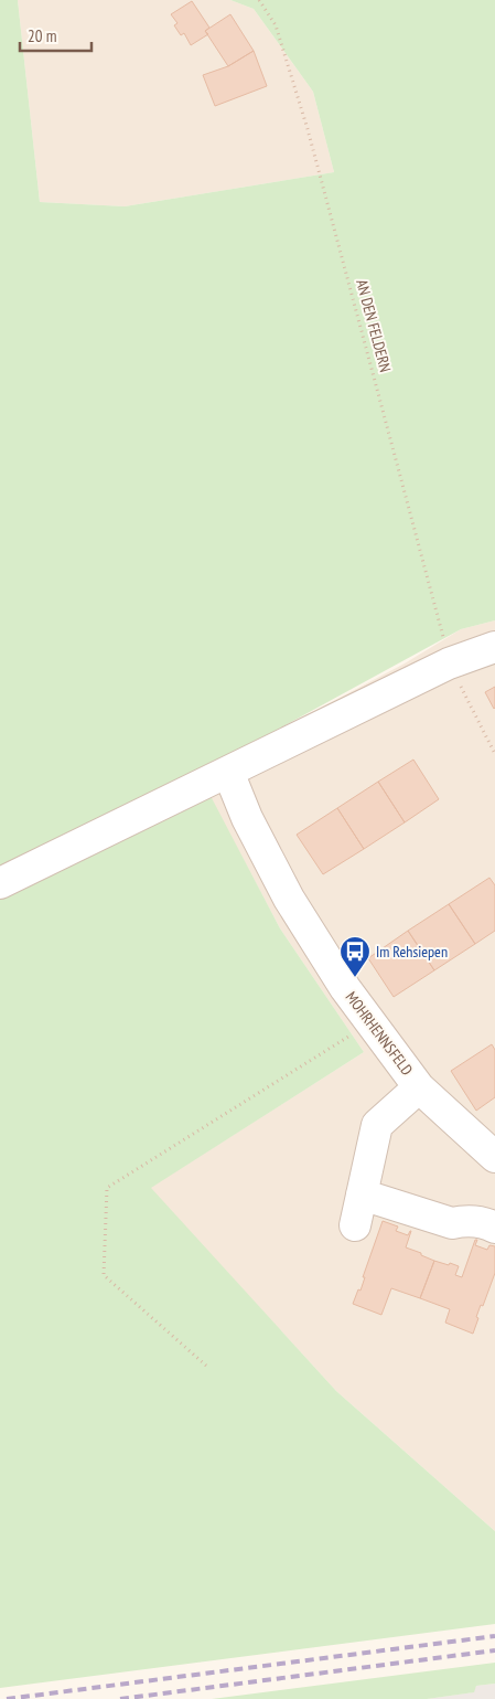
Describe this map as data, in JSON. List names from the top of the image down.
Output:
{
  "streets": {
    "street": ["MOHRHENNSFELD"],
    "path": ["AN DEN FELDERN"]
  },
  "places": {
    "bus stop": ["Im Rehsiepen"]
  },
  "scale_bar": "20 m"
}
